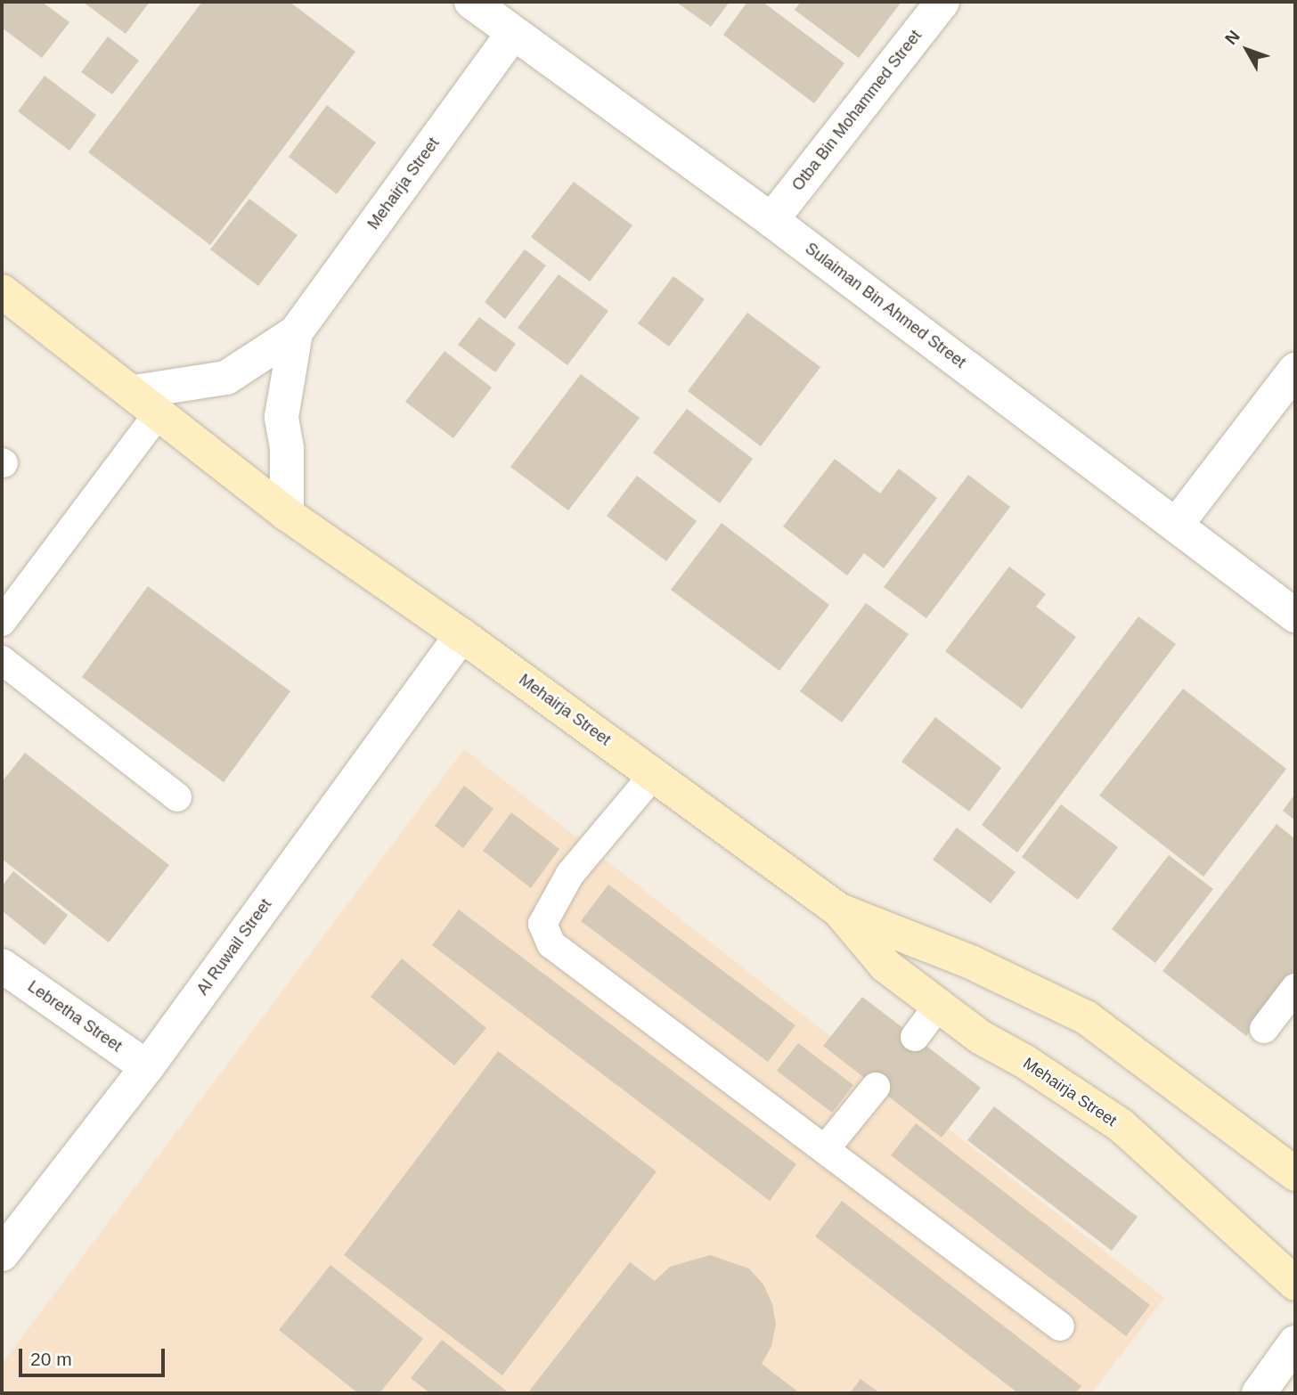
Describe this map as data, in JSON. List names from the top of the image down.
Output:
{
  "streets": {
    "street": [
      "Otba Bin Mohammed Street",
      "Mehairja Street",
      "Sulaiman Bin Ahmed Street",
      "Al Ruwail Street",
      "Lebretha Street"
    ]
  },
  "crossings": [
    ["Otba Bin Mohammed Street", "Sulaiman Bin Ahmed Street"],
    ["Mehairja Street", "Sulaiman Bin Ahmed Street"],
    ["Mehairja Street", "Al Ruwail Street"],
    ["Al Ruwail Street", "Lebretha Street"]
  ],
  "scale_bar": "20 m",
  "north": "top left"
}
